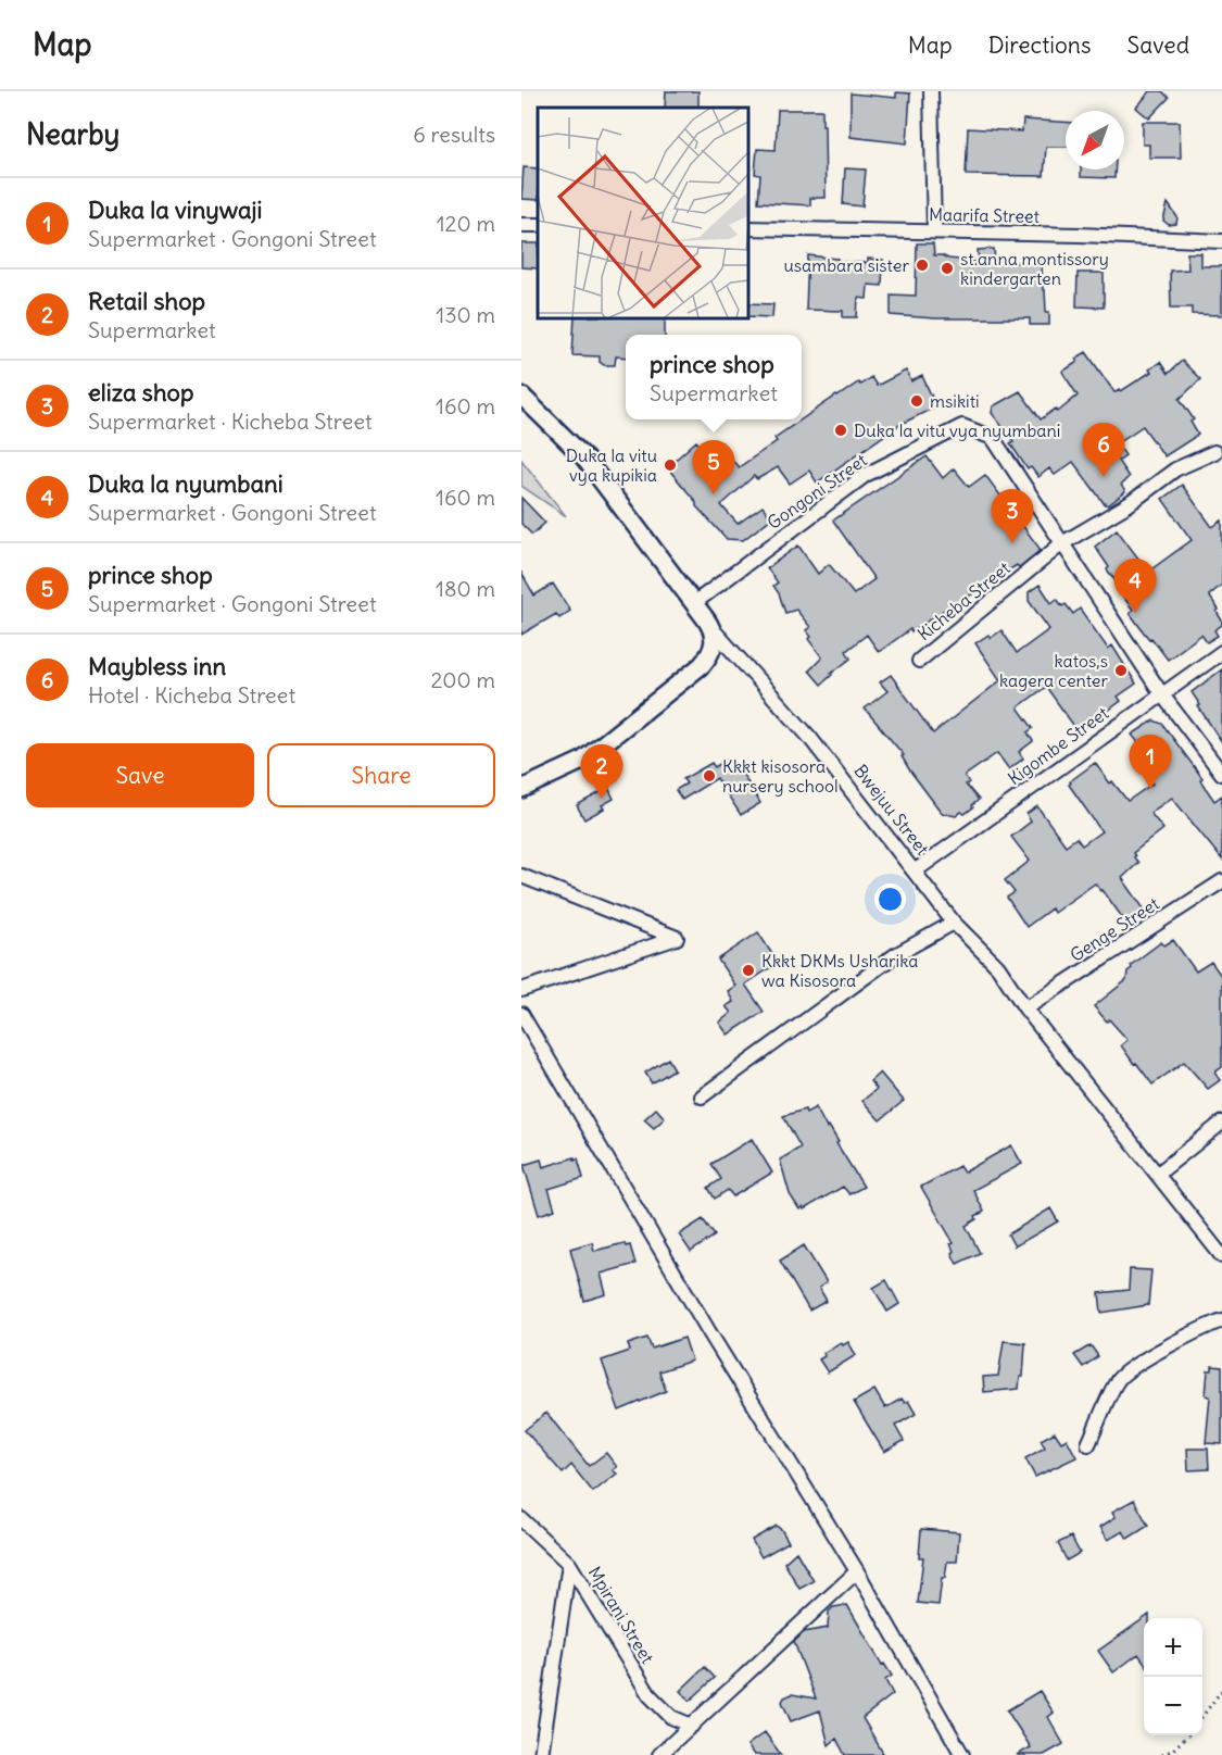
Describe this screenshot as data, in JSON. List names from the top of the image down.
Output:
{
  "streets": {
    "street": [
      "Maarifa Street",
      "Gongoni Street",
      "Kicheba Street",
      "Kigombe Street",
      "Bwejuu Street",
      "Genge Street",
      "Mpirani Street"
    ]
  },
  "crossings": [
    ["Gongoni Street", "Kicheba Street"],
    ["Gongoni Street", "Kigombe Street"],
    ["Gongoni Street", "Bwejuu Street"],
    ["Kigombe Street", "Bwejuu Street"],
    ["Bwejuu Street", "Genge Street"]
  ],
  "places": [
    "usambara sister",
    "st.anna montissory kindergarten",
    "msikiti",
    "Duka la vitu vya nyumbani",
    "Duka la vitu vya kupikia",
    "katos,s kagera center",
    "Kkkt kisosora nursery school",
    "Kkkt DKMs Usharika wa Kisosora"
  ],
  "north": "bottom left",
  "page": {
    "header": "Map",
    "nav": ["Map", "Directions", "Saved"],
    "heading": ["Nearby", "6 results"],
    "list": [
      {
        "mark": "1",
        "name": "Duka la vinywaji",
        "note": "Supermarket · Gongoni Street",
        "value": "120 m"
      },
      {
        "mark": "2",
        "name": "Retail shop",
        "note": "Supermarket",
        "value": "130 m"
      },
      {
        "mark": "3",
        "name": "eliza shop",
        "note": "Supermarket · Kicheba Street",
        "value": "160 m"
      },
      {
        "mark": "4",
        "name": "Duka la nyumbani",
        "note": "Supermarket · Gongoni Street",
        "value": "160 m"
      },
      {
        "mark": "5",
        "name": "prince shop",
        "note": "Supermarket · Gongoni Street",
        "value": "180 m"
      },
      {
        "mark": "6",
        "name": "Maybless inn",
        "note": "Hotel · Kicheba Street",
        "value": "200 m"
      }
    ],
    "popup": ["prince shop", "Supermarket"],
    "pins": [
      "6",
      "5",
      "3",
      "4",
      "1",
      "2"
    ],
    "buttons": ["Save", "Share"],
    "map_buttons": ["+", "−"]
  }
}
